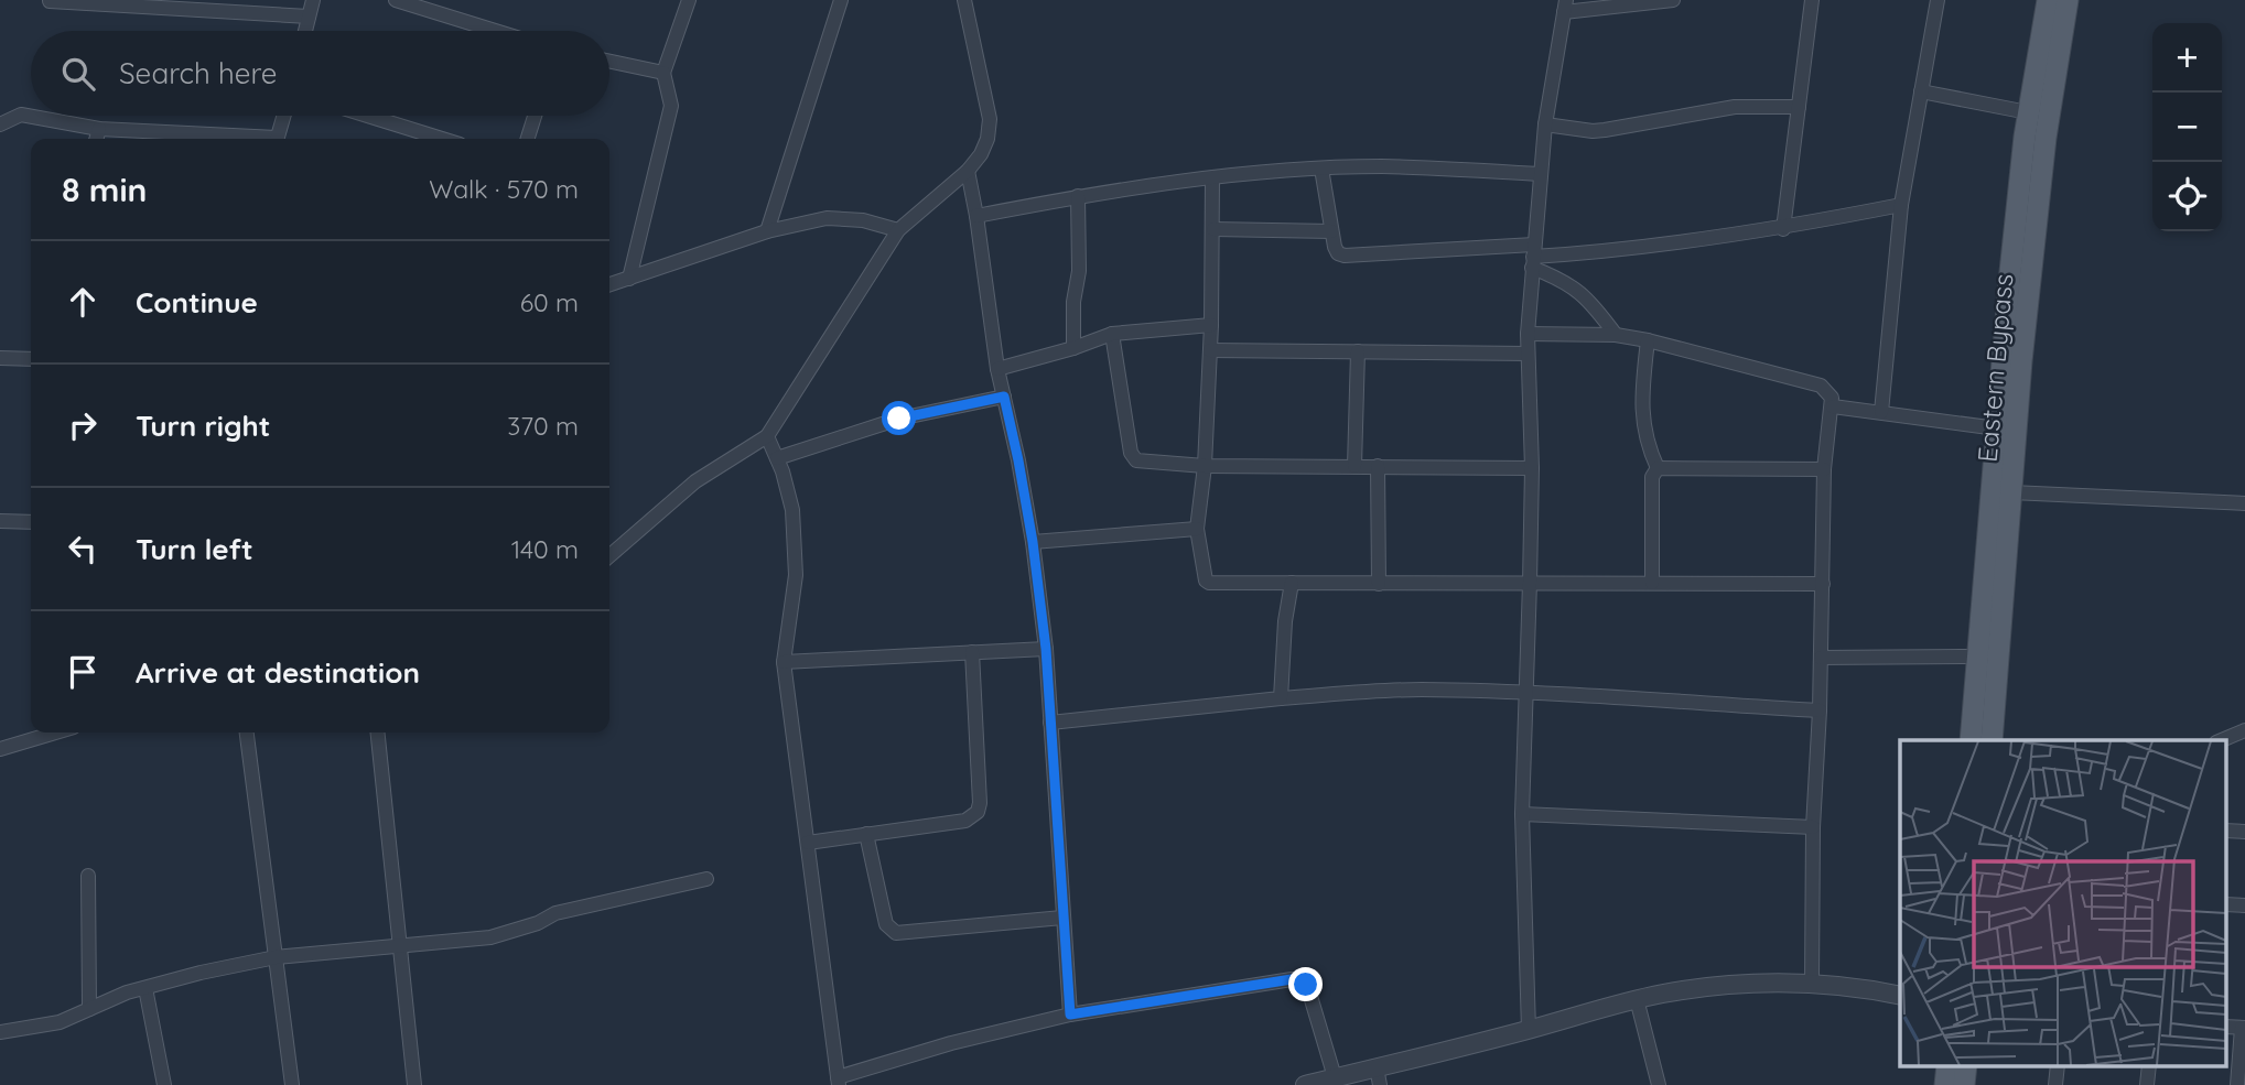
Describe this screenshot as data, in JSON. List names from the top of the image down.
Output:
{
  "streets": {
    "main road": ["Eastern Bypass"]
  },
  "page": {
    "map_buttons": ["+", "−"],
    "search": "Search here",
    "heading": ["8 min", "Walk · 570 m"],
    "list": [
      ["Continue", "60 m"],
      ["Turn right", "370 m"],
      ["Turn left", "140 m"],
      "Arrive at destination"
    ]
  }
}
